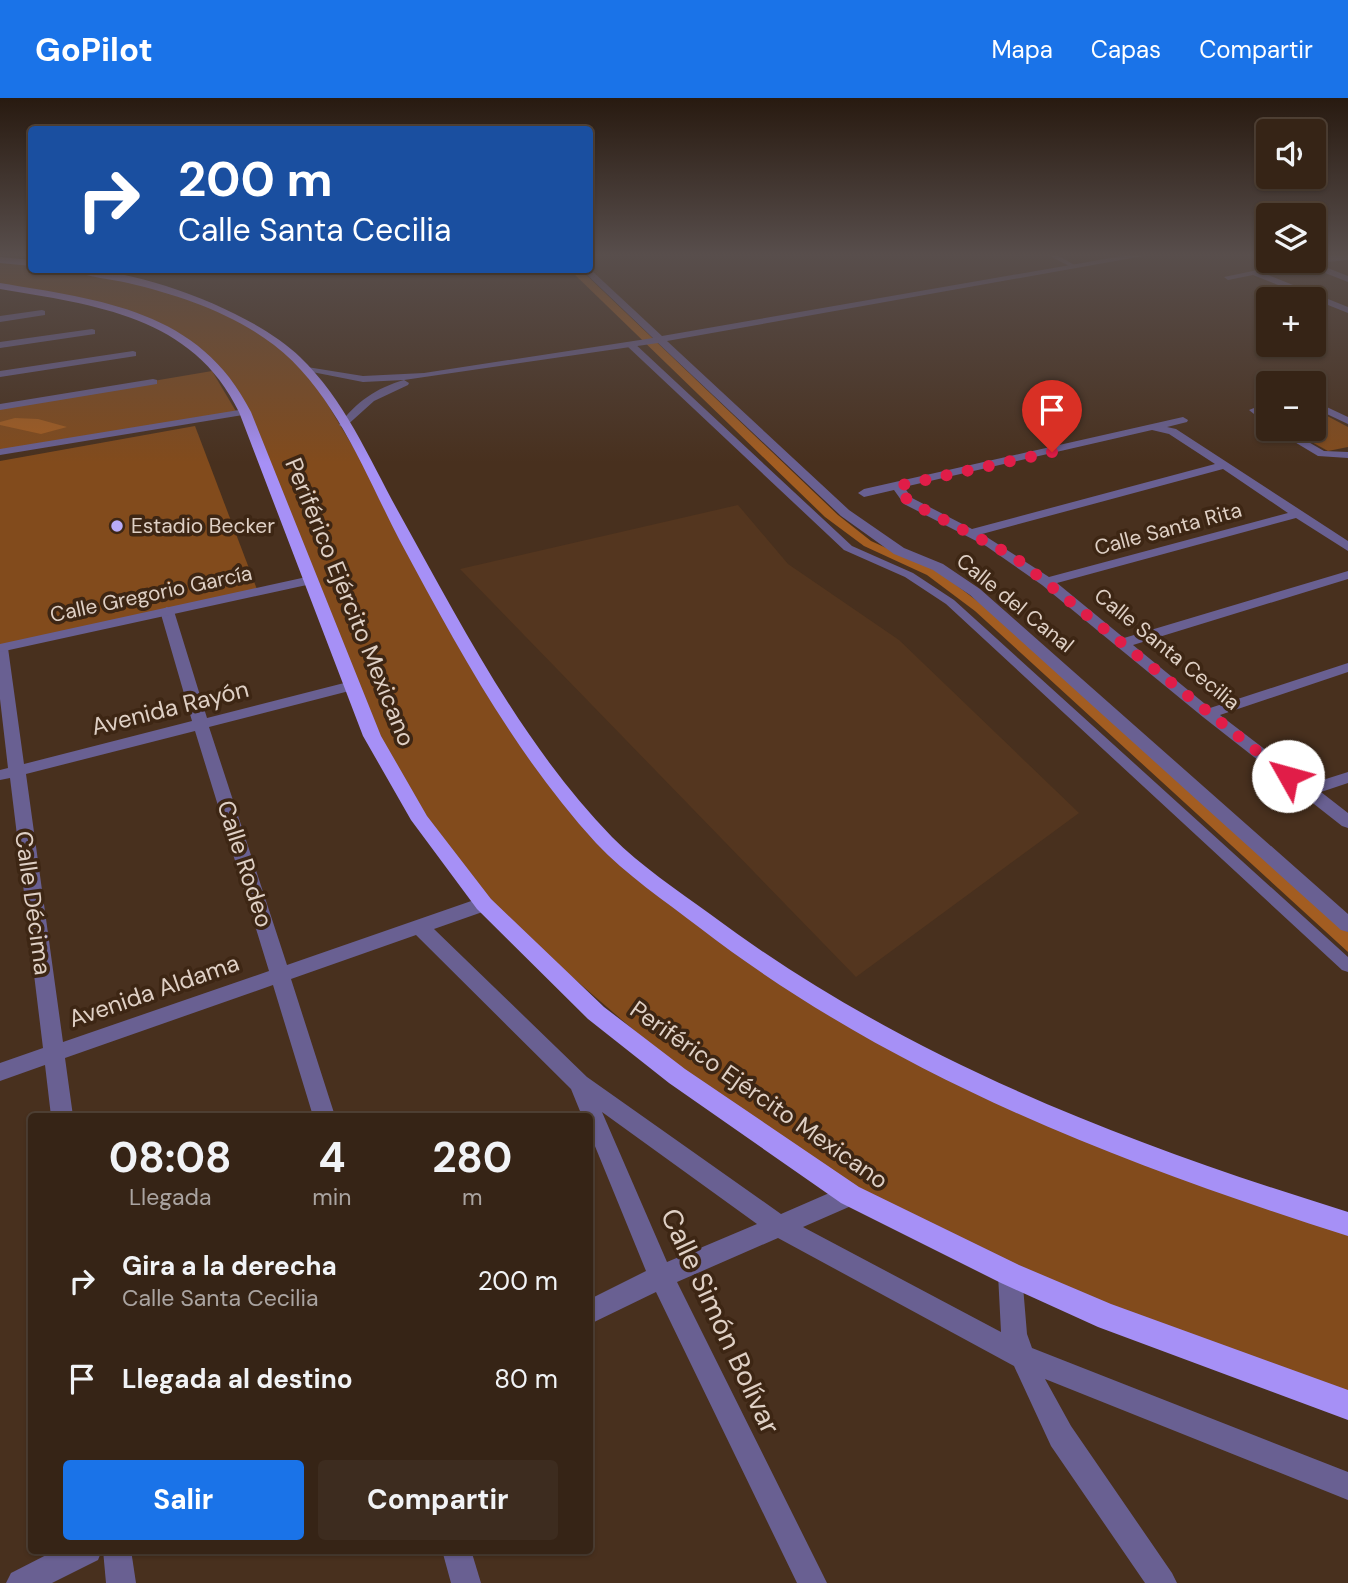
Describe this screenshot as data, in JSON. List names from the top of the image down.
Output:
{
  "streets": {
    "highway": ["Periférico Ejército Mexicano"],
    "street": [
      "Calle Santa Rita",
      "Calle Gregorio García",
      "Calle del Canal",
      "Calle Santa Cecilia",
      "Avenida Rayón",
      "Calle Rodeo",
      "Calle Décima",
      "Avenida Aldama",
      "Calle Simón Bolívar"
    ]
  },
  "crossings": [
    ["Calle Santa Rita", "Calle Santa Cecilia"],
    ["Calle Gregorio García", "Periférico Ejército Mexicano"],
    ["Calle Gregorio García", "Calle Rodeo"],
    ["Calle Gregorio García", "Calle Décima"],
    ["Periférico Ejército Mexicano", "Avenida Rayón"],
    ["Periférico Ejército Mexicano", "Avenida Aldama"],
    ["Avenida Rayón", "Calle Rodeo"],
    ["Avenida Rayón", "Calle Décima"],
    ["Calle Rodeo", "Avenida Aldama"],
    ["Calle Décima", "Avenida Aldama"]
  ],
  "places": ["Estadio Becker"],
  "page": {
    "header": "GoPilot",
    "nav": ["Mapa", "Capas", "Compartir"],
    "map_buttons": ["+", "−"],
    "turn": ["200 m", "Calle Santa Cecilia"],
    "eta": [
      "08:08",
      "Llegada",
      "4",
      "min",
      "280",
      "m"
    ],
    "list": [
      {
        "name": "Gira a la derecha",
        "note": "Calle Santa Cecilia",
        "value": "200 m"
      },
      {
        "name": "Llegada al destino",
        "value": "80 m"
      }
    ],
    "buttons": ["Salir", "Compartir"]
  }
}
